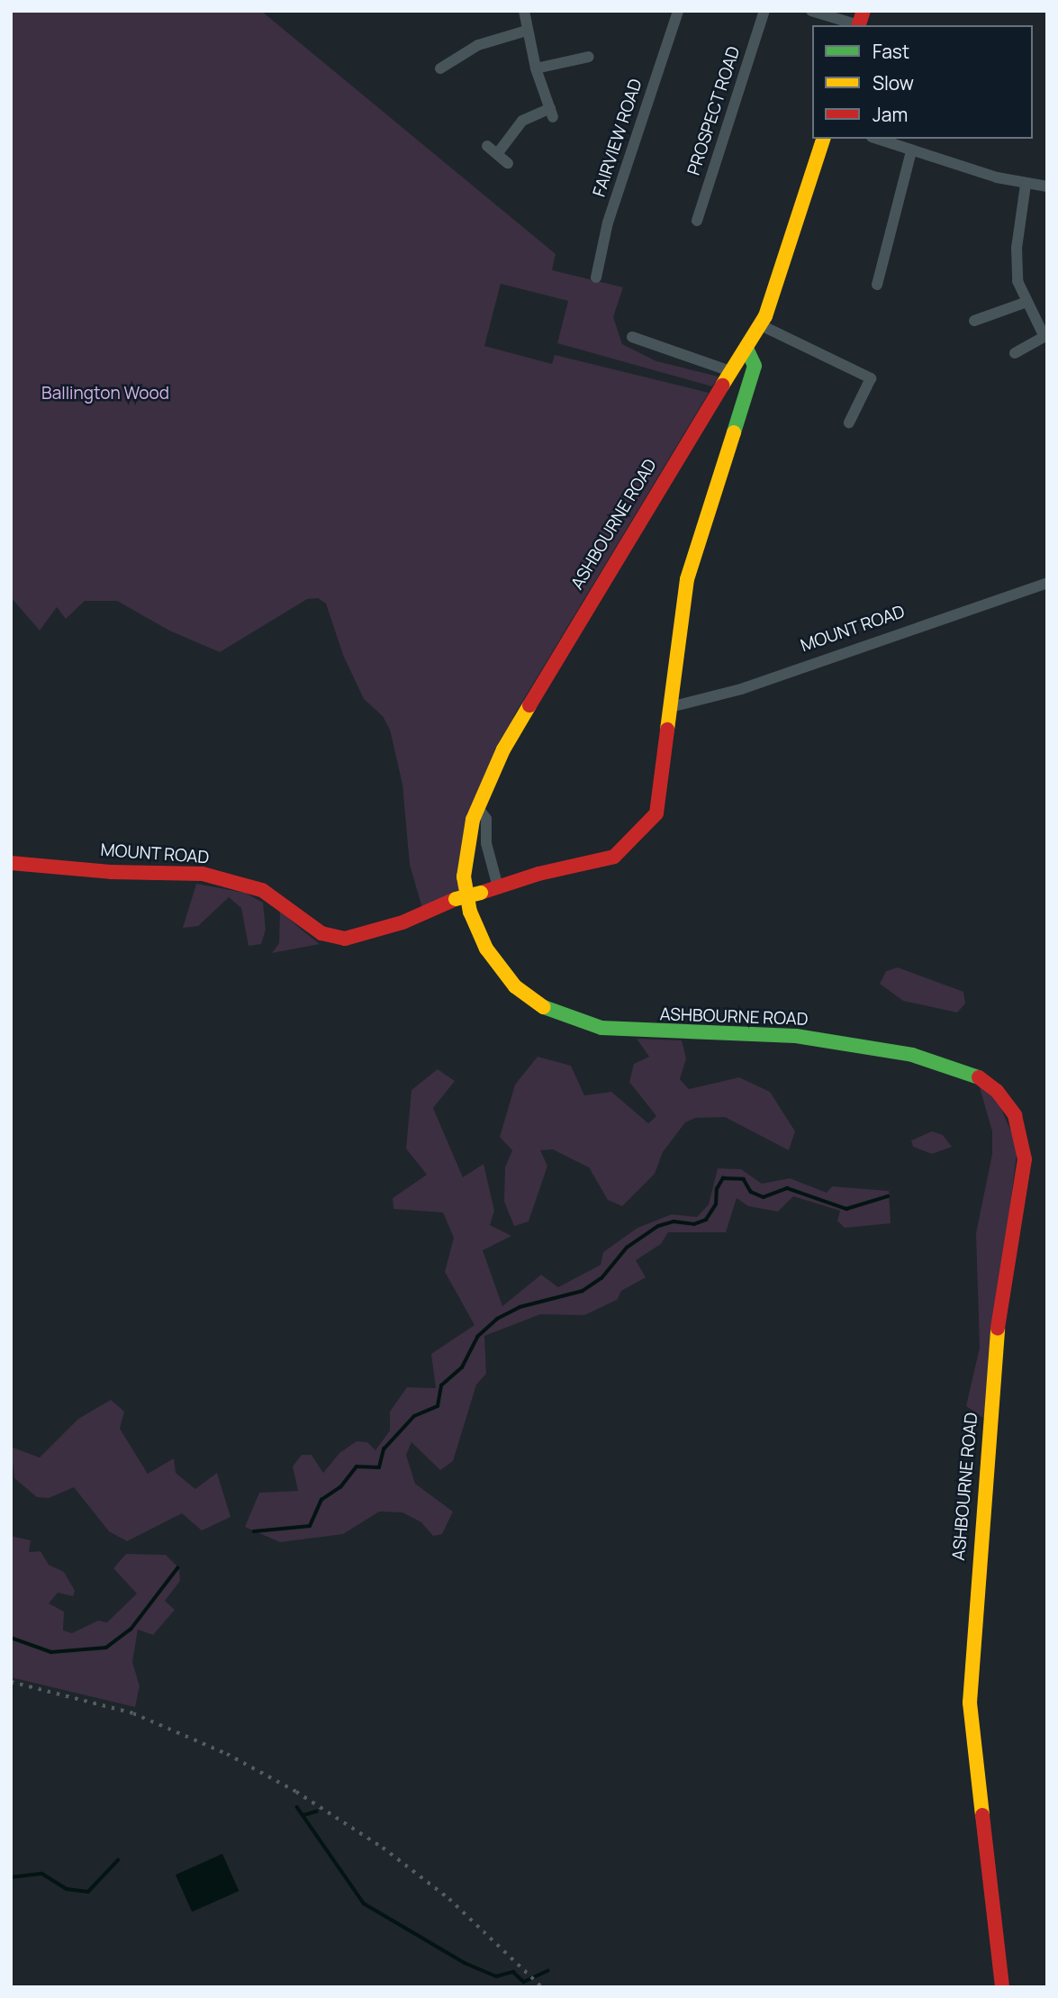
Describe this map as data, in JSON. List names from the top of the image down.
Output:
{
  "streets": {
    "main road": ["ASHBOURNE ROAD", "MOUNT ROAD"],
    "street": ["PROSPECT ROAD", "FAIRVIEW ROAD"]
  },
  "crossings": [
    ["ASHBOURNE ROAD", "MOUNT ROAD"]
  ],
  "parks": ["Ballington Wood"],
  "legend": ["Fast", "Slow", "Jam"]
}
